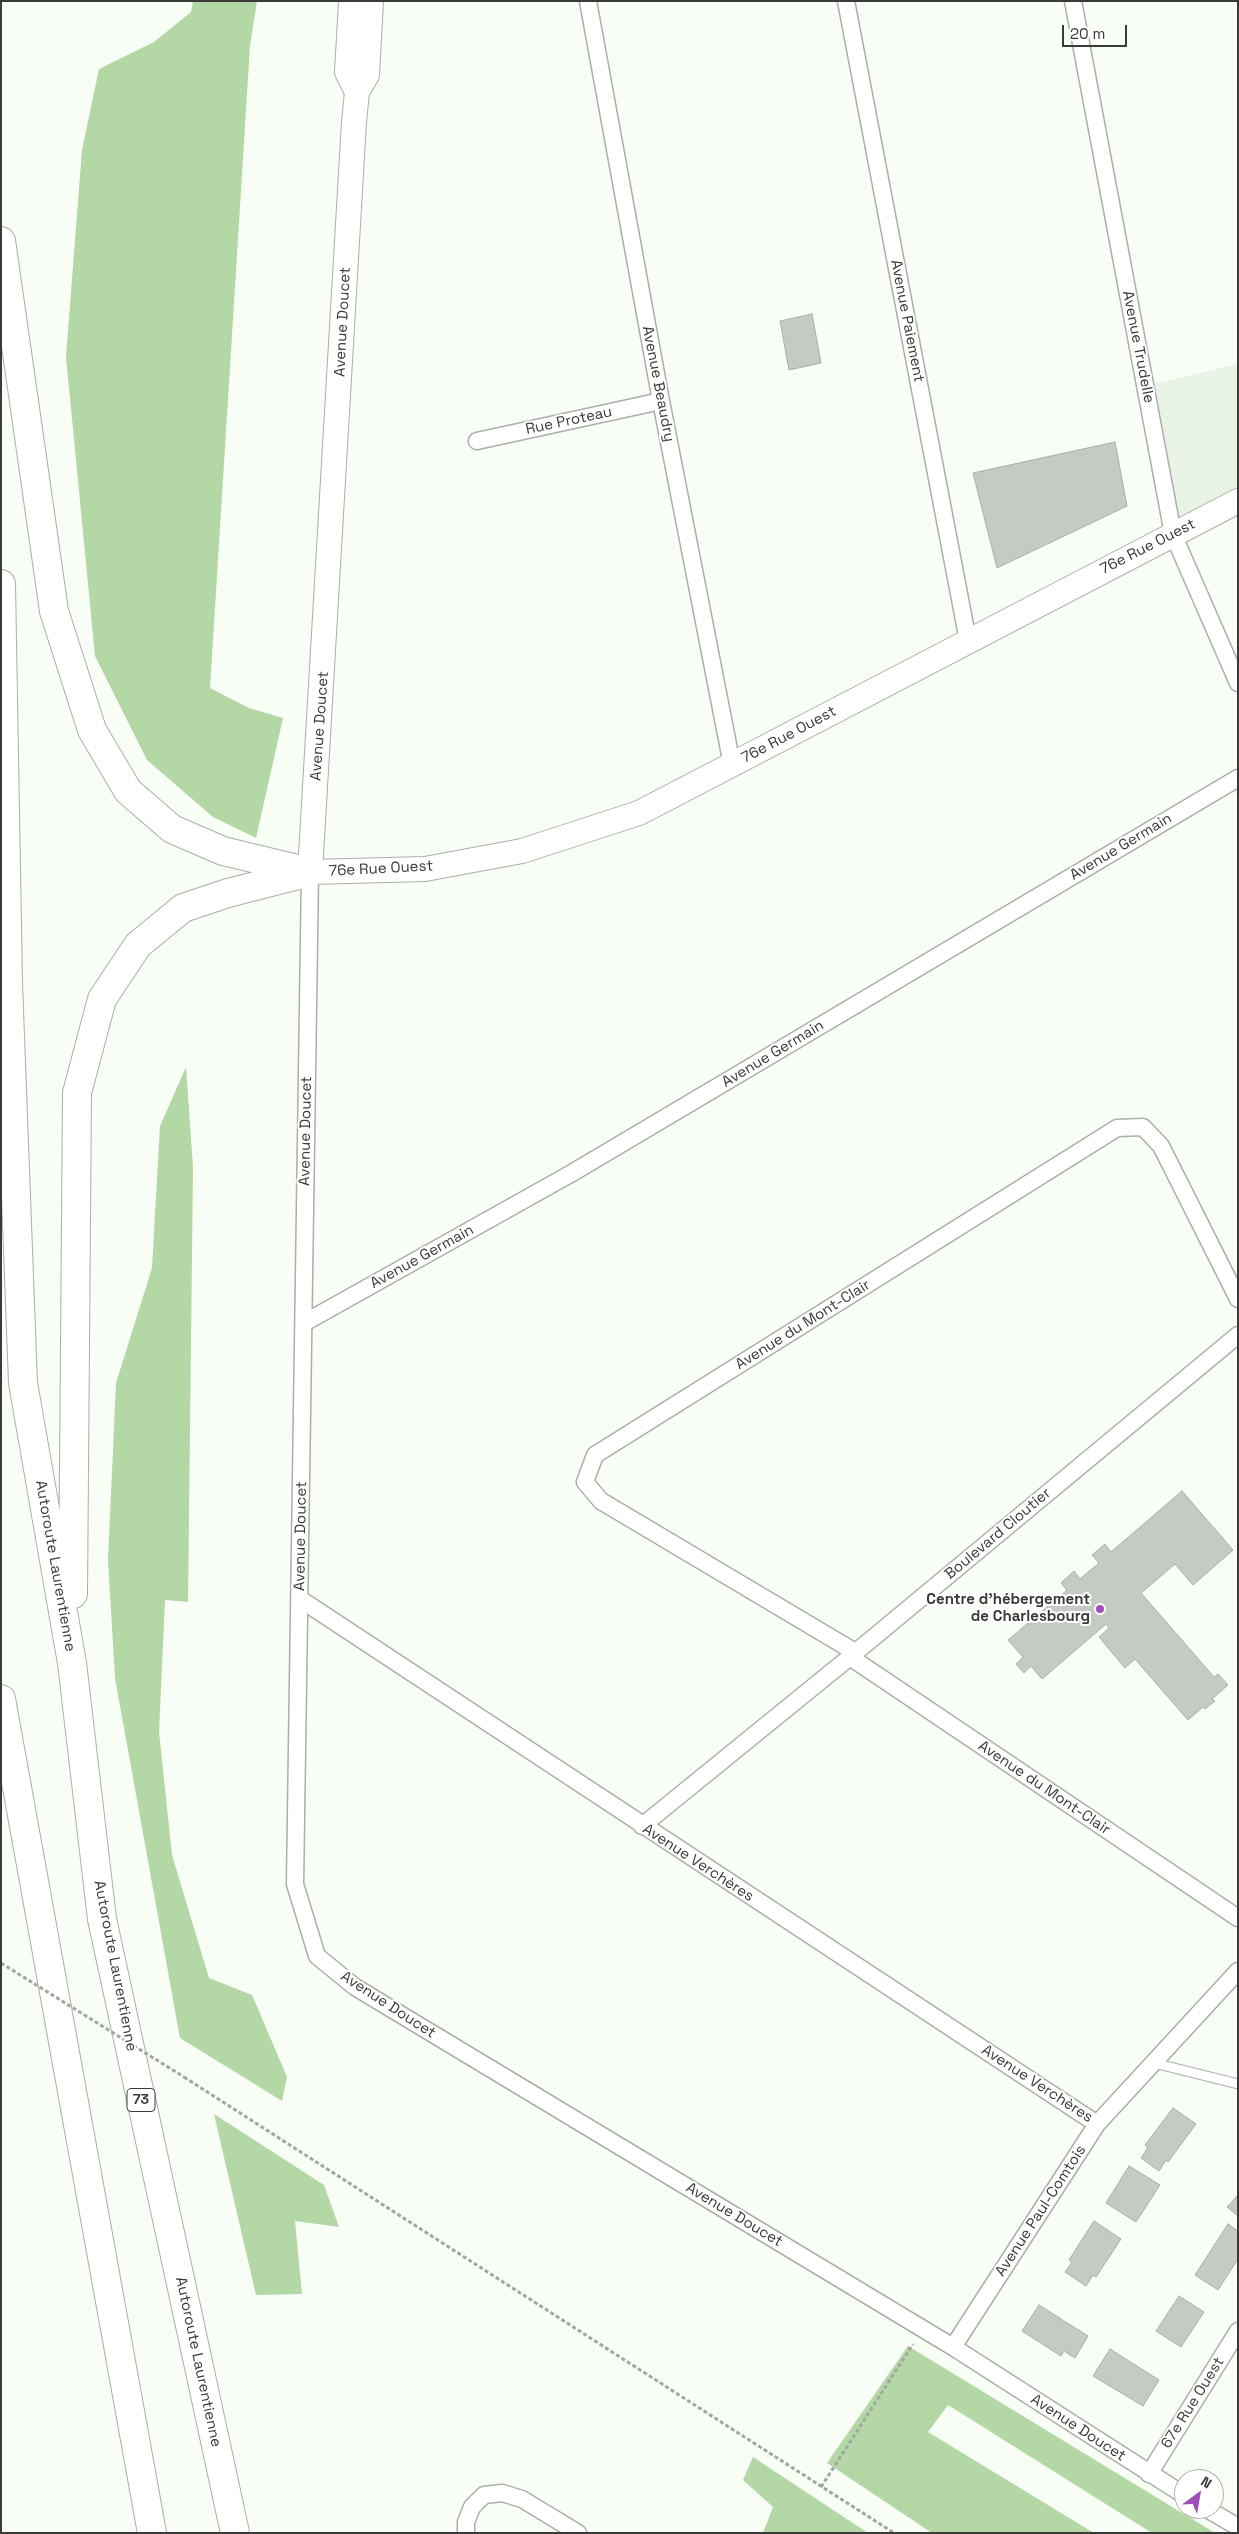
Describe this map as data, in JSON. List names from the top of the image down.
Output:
{
  "streets": {
    "highway": ["Autoroute Laurentienne", "73"],
    "street": [
      "Avenue Paiement",
      "Avenue Doucet",
      "Avenue Trudelle",
      "Avenue Beaudry",
      "Rue Proteau",
      "76e Rue Ouest",
      "Avenue Germain",
      "Avenue du Mont-Clair",
      "Boulevard Cloutier",
      "Avenue Verchères",
      "Avenue Paul-Comtois",
      "67e Rue Ouest"
    ]
  },
  "crossings": [
    ["Avenue Paiement", "76e Rue Ouest"],
    ["Avenue Doucet", "76e Rue Ouest"],
    ["Avenue Doucet", "Avenue Germain"],
    ["Avenue Doucet", "Avenue Verchères"],
    ["Avenue Doucet", "Avenue Paul-Comtois"],
    ["Avenue Doucet", "67e Rue Ouest"],
    ["Avenue Trudelle", "76e Rue Ouest"],
    ["Avenue Beaudry", "Rue Proteau"],
    ["Avenue Beaudry", "76e Rue Ouest"],
    ["Avenue du Mont-Clair", "Boulevard Cloutier"],
    ["Boulevard Cloutier", "Avenue Verchères"],
    ["Avenue Verchères", "Avenue Paul-Comtois"]
  ],
  "places": ["Centre d'hébergement de Charlesbourg"],
  "scale_bar": "20 m",
  "north": "top right"
}
